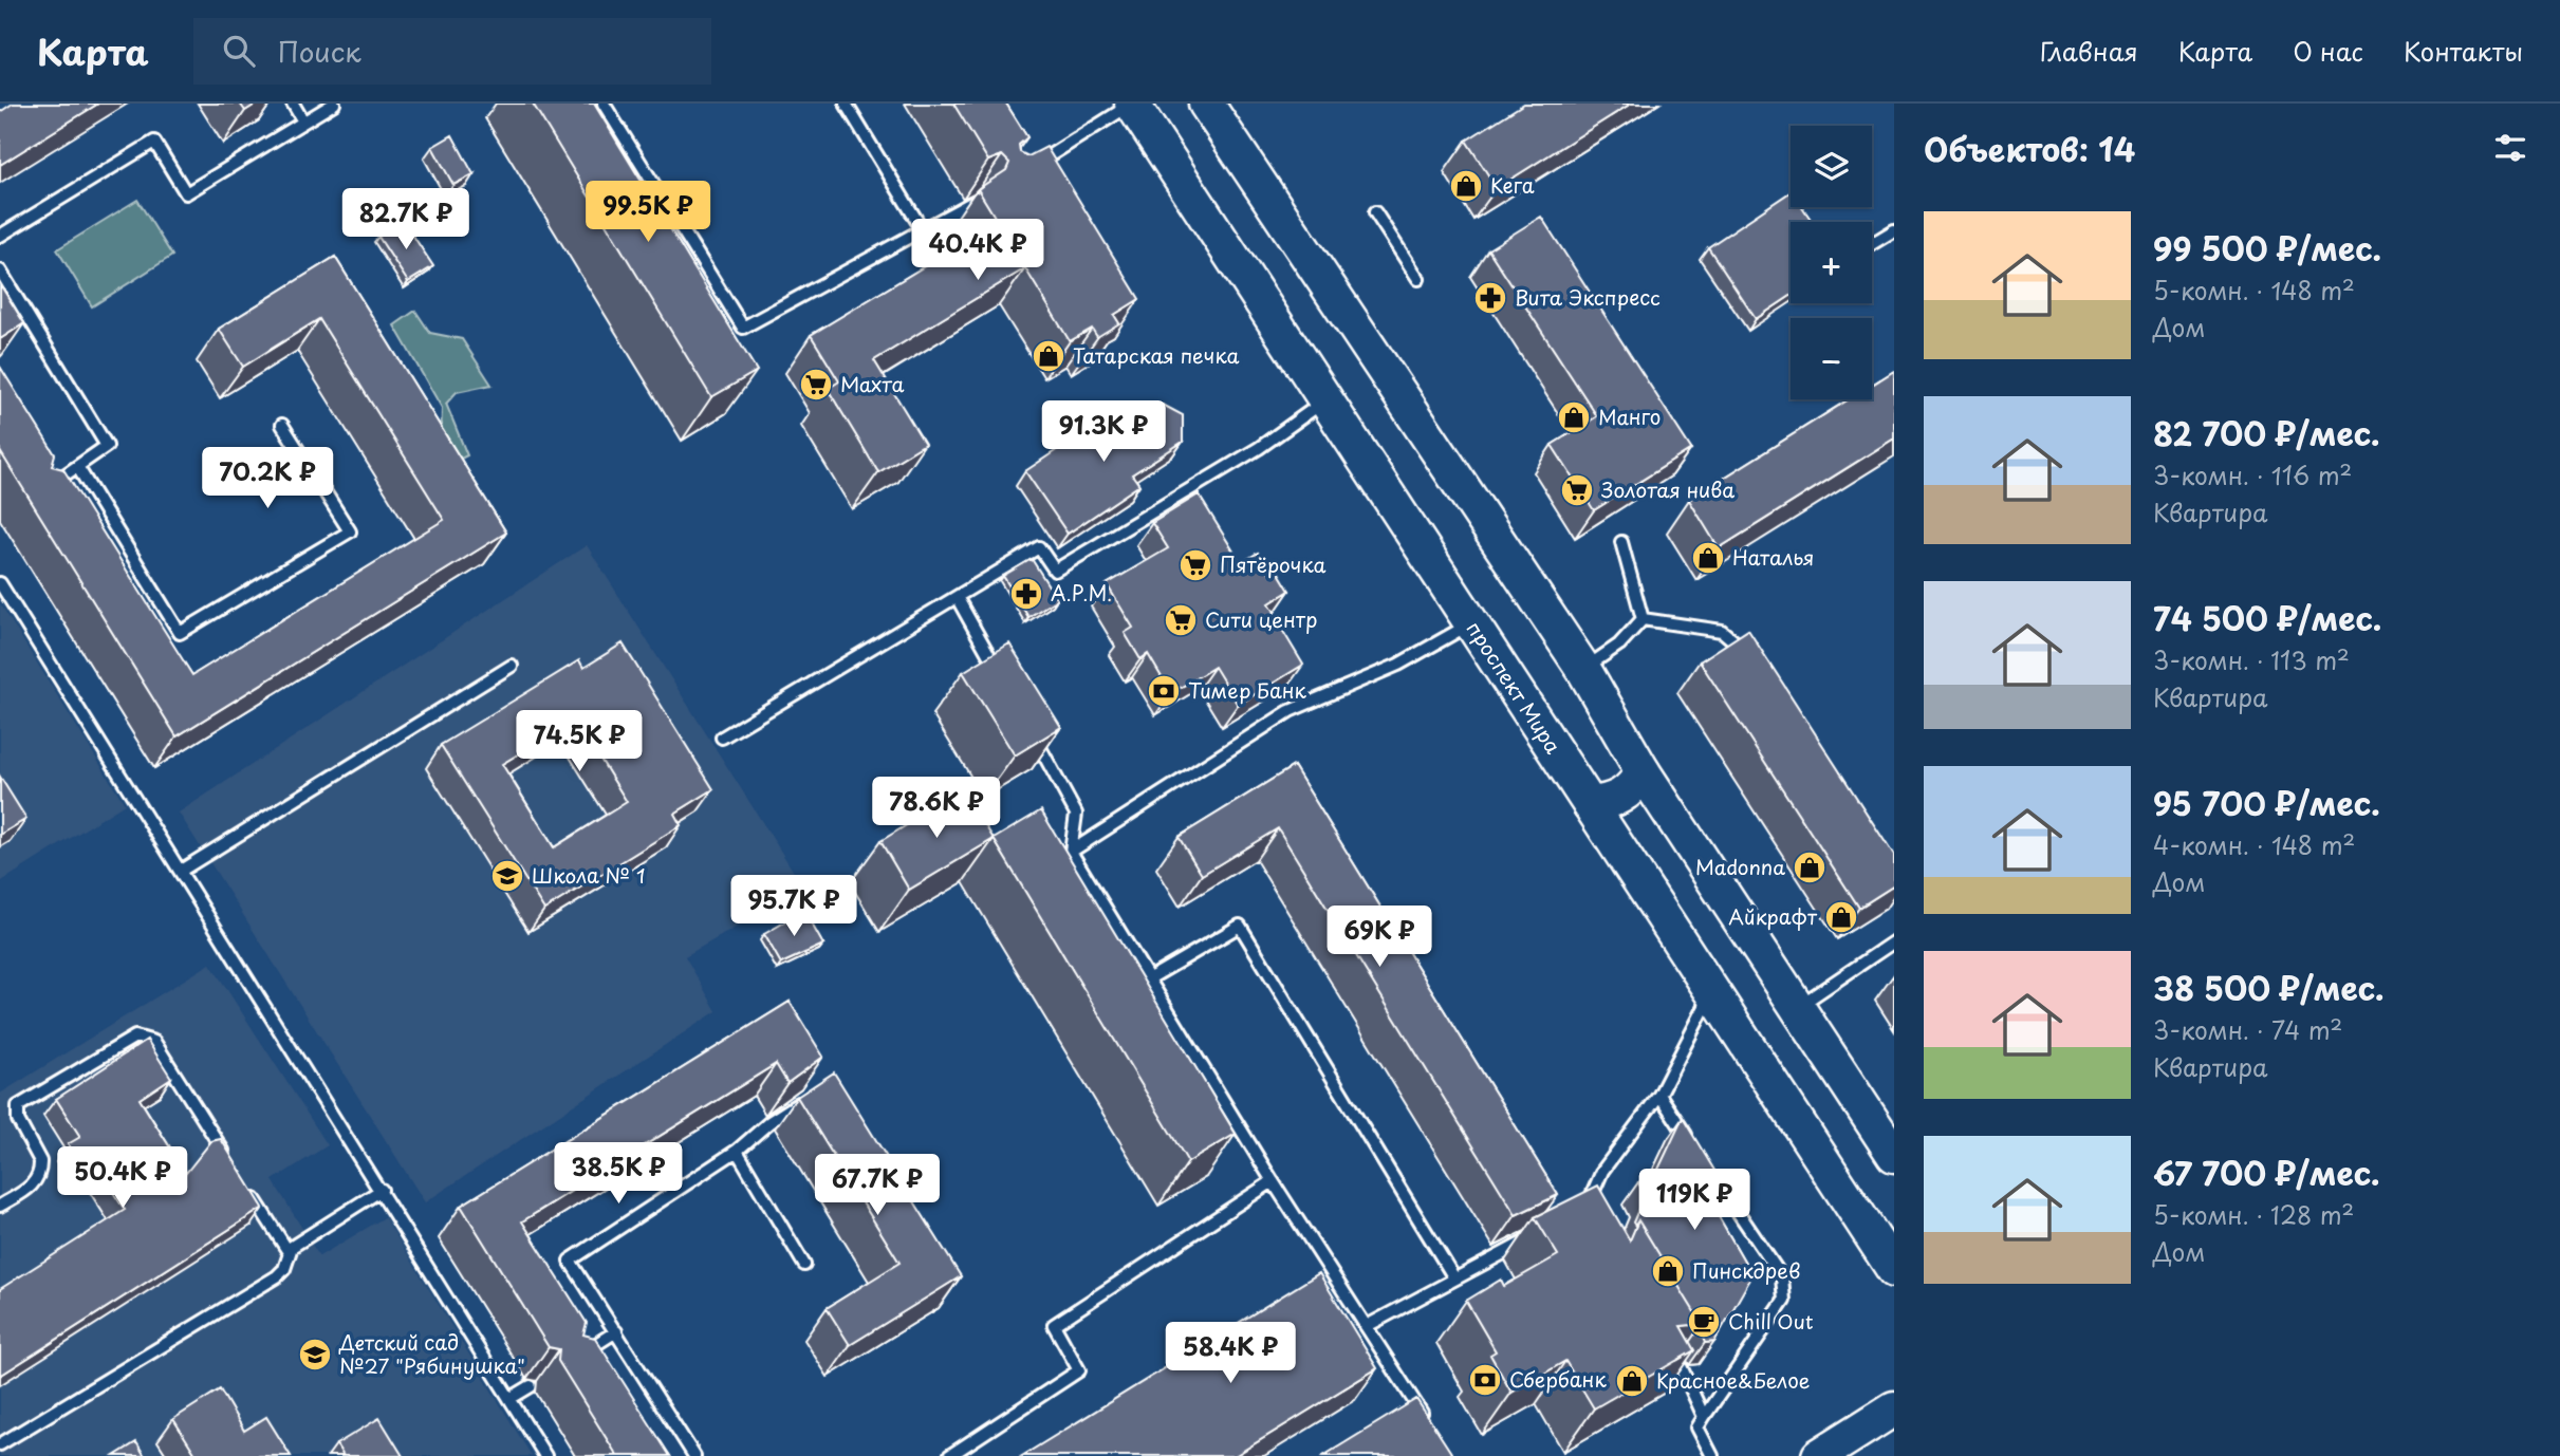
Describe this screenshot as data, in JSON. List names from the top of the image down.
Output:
{
  "streets": {
    "main road": ["проспект Мира"]
  },
  "places": {
    "shop": [
      "Кега",
      "Татарская печка",
      "Манго",
      "Наталья",
      "Madonna",
      "Айкрафт",
      "Пинскдрев",
      "Красное&Белое"
    ],
    "pharmacy": ["Вита Экспресс", "А.Р.М."],
    "supermarket": [
      "Махта",
      "Золотая нива",
      "Пятёрочка",
      "Сити центр"
    ],
    "bank": ["Тимер Банк", "Сбербанк"],
    "school or university": ["Школа № 1", "Детский сад №27 \"Рябинушка\""],
    "cafe": ["Chill Out"]
  },
  "page": {
    "header": "Карта",
    "search": "Поиск",
    "nav": [
      "Главная",
      "Карта",
      "О нас",
      "Контакты"
    ],
    "heading": "Объектов: 14",
    "map_buttons": ["+", "−"],
    "price": [
      "99.5K ₽",
      "82.7K ₽",
      "40.4K ₽",
      "91.3K ₽",
      "70.2K ₽",
      "74.5K ₽",
      "78.6K ₽",
      "95.7K ₽",
      "69K ₽",
      "38.5K ₽",
      "50.4K ₽",
      "67.7K ₽",
      "119K ₽",
      "58.4K ₽"
    ],
    "list": [
      {
        "name": "99 500 ₽/мес.",
        "note": "5-комн. · 148 m² · Дом"
      },
      {
        "name": "82 700 ₽/мес.",
        "note": "3-комн. · 116 m² · Квартира"
      },
      {
        "name": "74 500 ₽/мес.",
        "note": "3-комн. · 113 m² · Квартира"
      },
      {
        "name": "95 700 ₽/мес.",
        "note": "4-комн. · 148 m² · Дом"
      },
      {
        "name": "38 500 ₽/мес.",
        "note": "3-комн. · 74 m² · Квартира"
      },
      {
        "name": "67 700 ₽/мес.",
        "note": "5-комн. · 128 m² · Дом"
      }
    ]
  }
}
